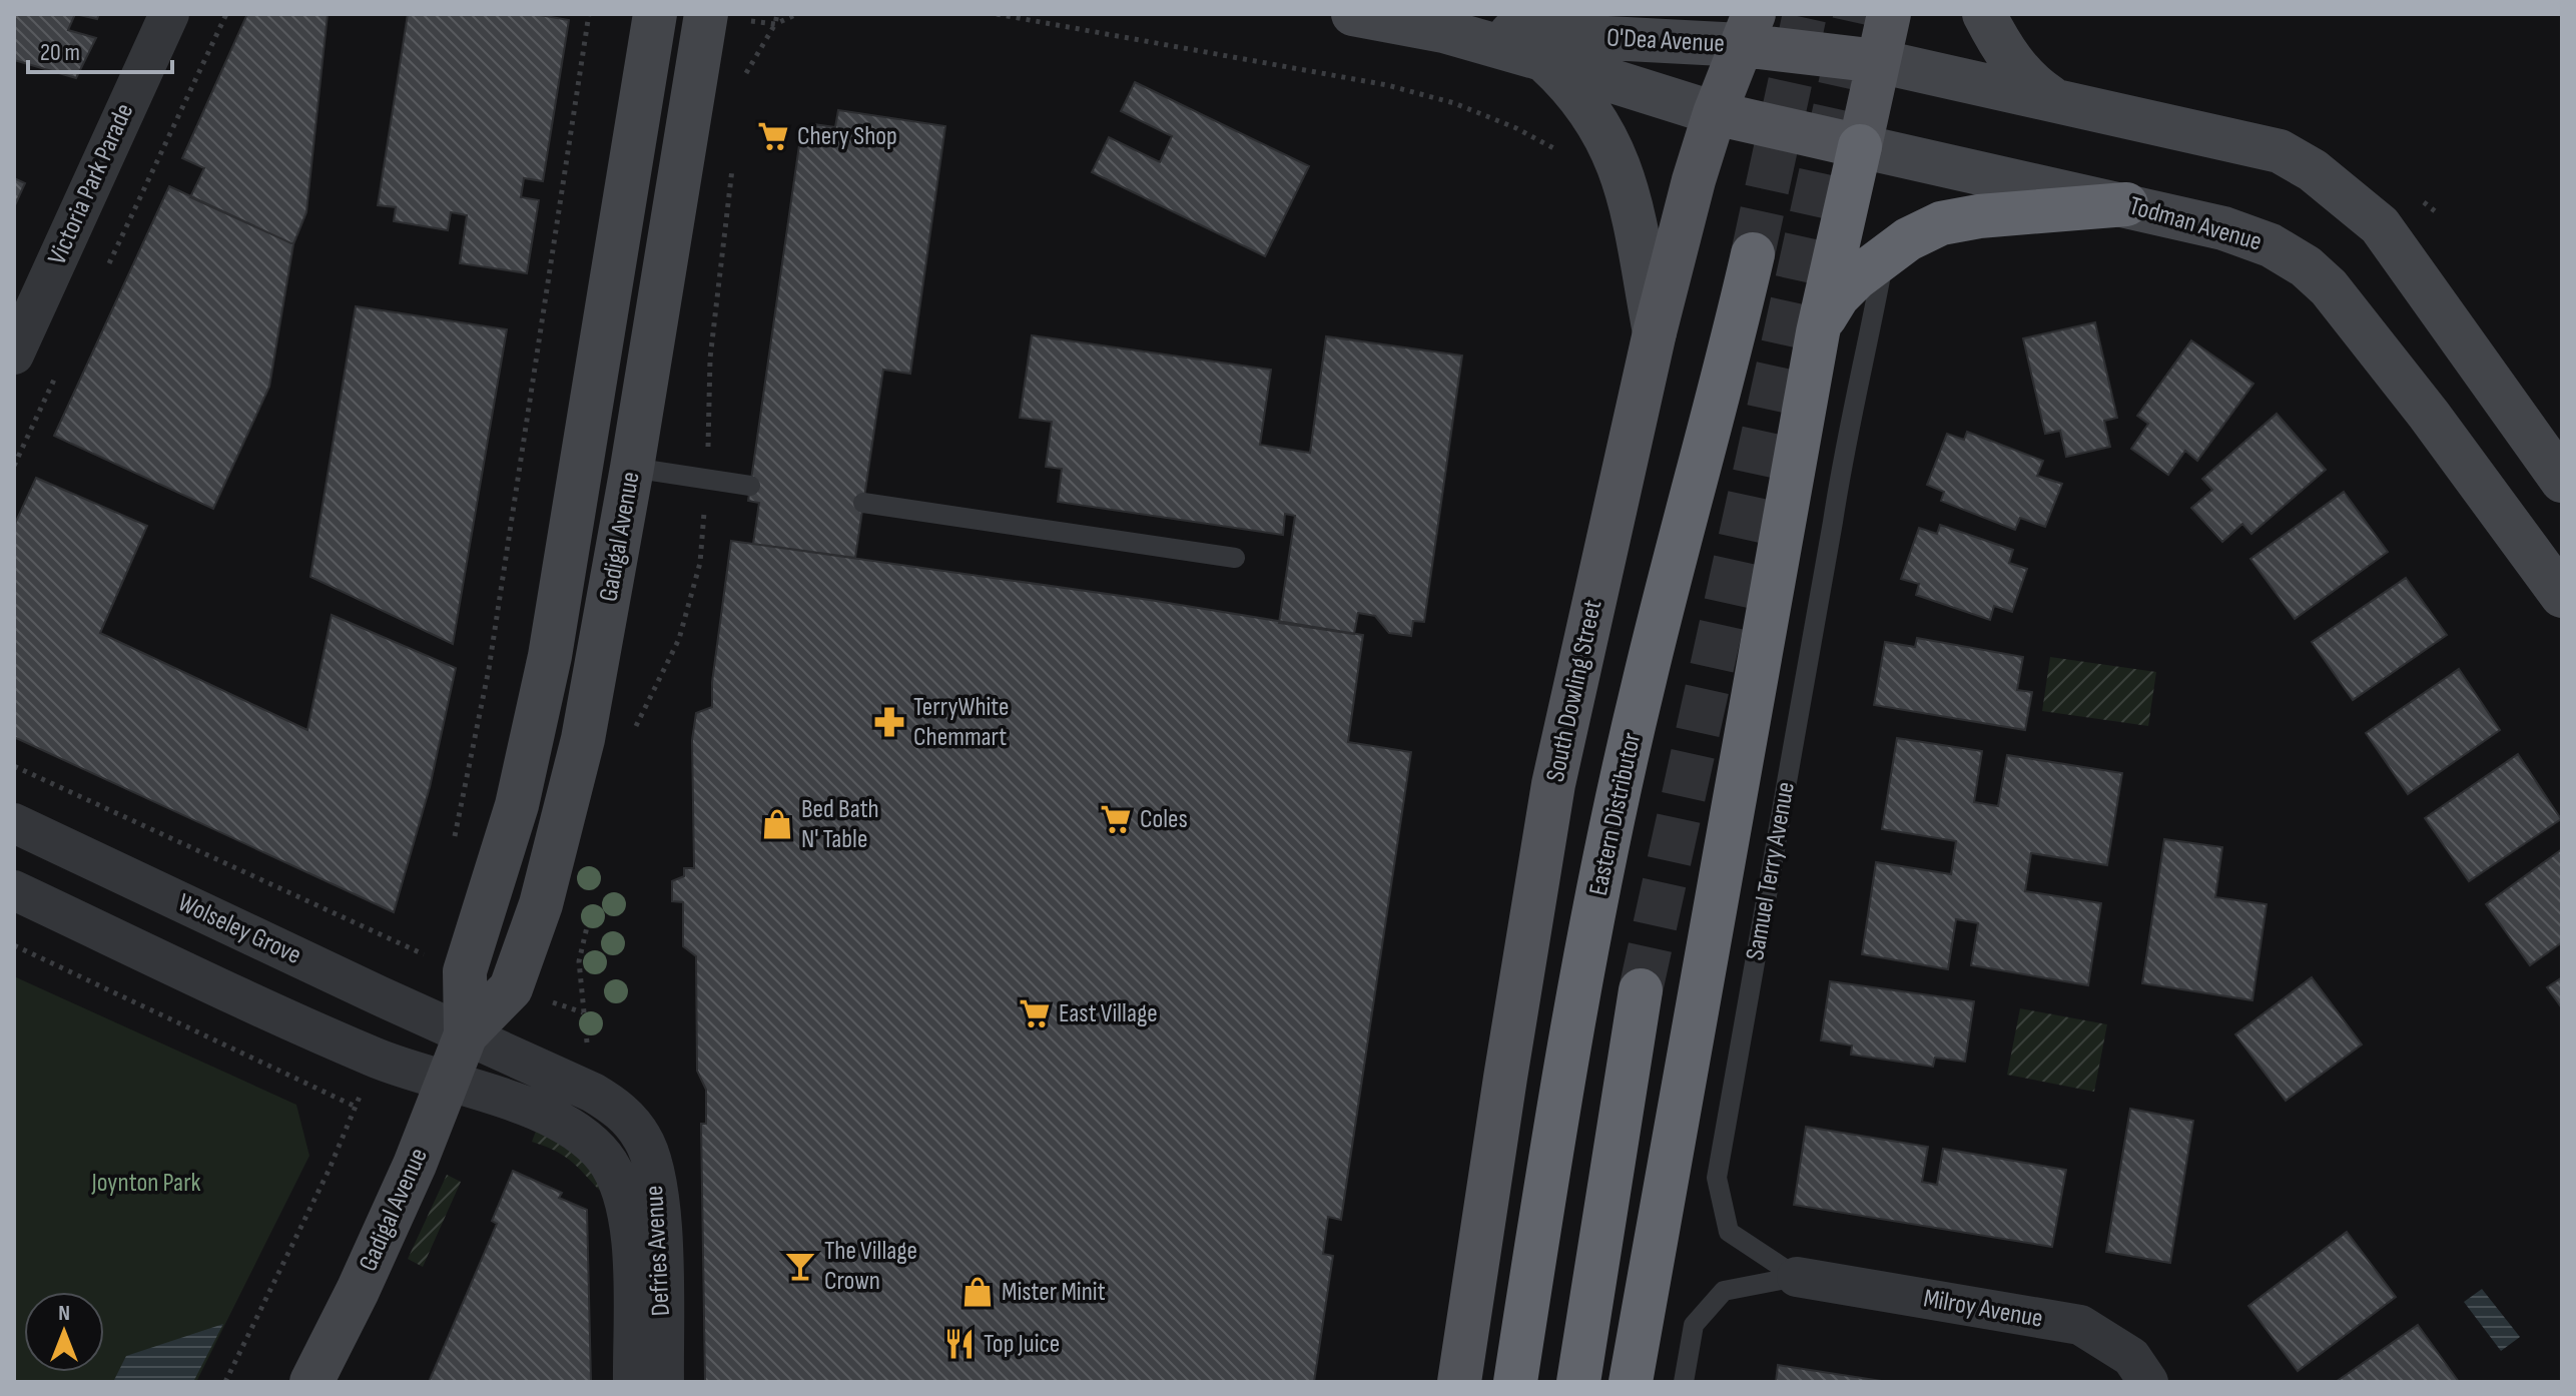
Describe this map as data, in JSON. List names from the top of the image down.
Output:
{
  "streets": {
    "highway": ["Eastern Distributor"],
    "main road": ["South Dowling Street"],
    "street": [
      "O'Dea Avenue",
      "Victoria Park Parade",
      "Todman Avenue",
      "Gadigal Avenue",
      "Wolseley Grove",
      "Defries Avenue",
      "Milroy Avenue"
    ],
    "lane": ["Samuel Terry Avenue"]
  },
  "crossings": [
    ["O'Dea Avenue", "South Dowling Street"],
    ["Gadigal Avenue", "Wolseley Grove"],
    ["Gadigal Avenue", "Defries Avenue"],
    ["Samuel Terry Avenue", "Milroy Avenue"],
    ["Wolseley Grove", "Defries Avenue"]
  ],
  "parks": ["Joynton Park"],
  "places": {
    "supermarket": ["Chery Shop", "Coles", "East Village"],
    "pharmacy": ["TerryWhite Chemmart"],
    "shop": ["Bed Bath N' Table", "Mister Minit"],
    "bar": ["The Village Crown"],
    "restaurant": ["Top Juice"]
  },
  "scale_bar": "20 m",
  "north": "top"
}
